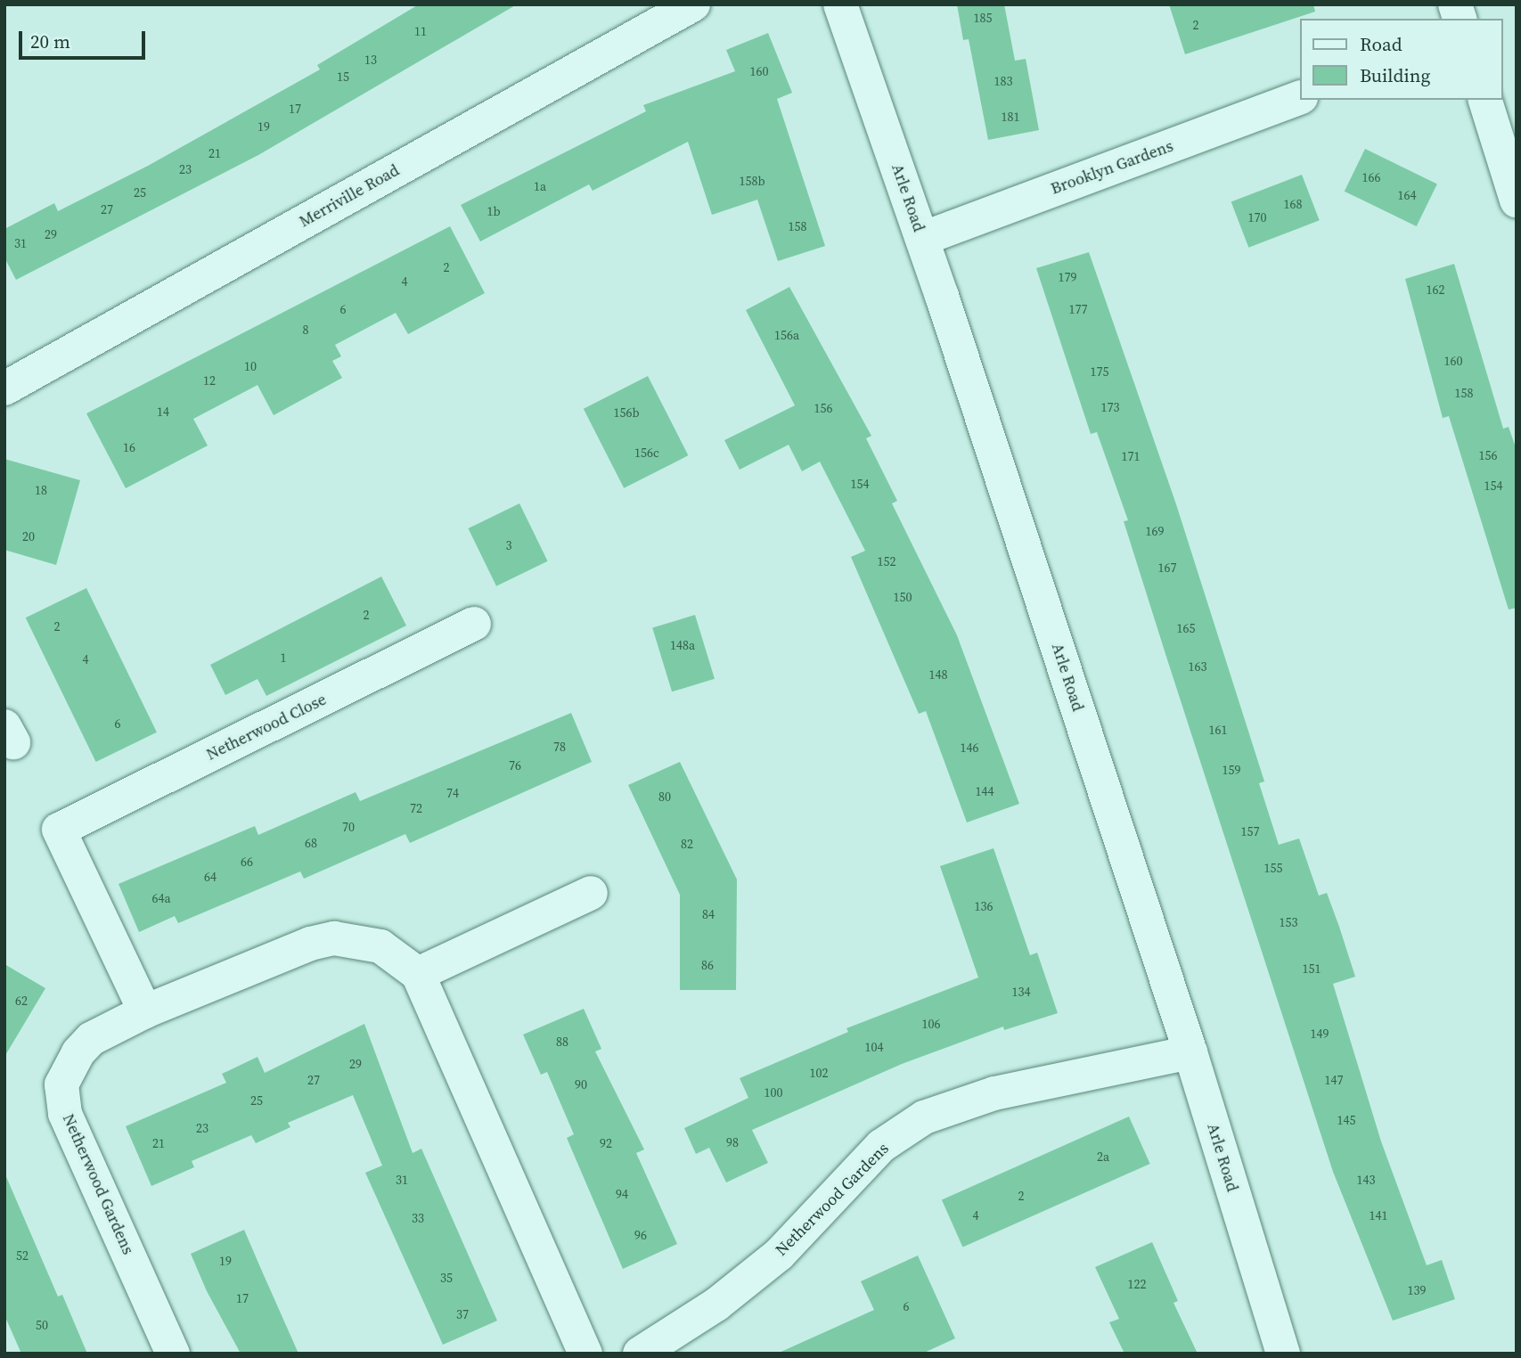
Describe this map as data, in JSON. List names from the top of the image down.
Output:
{
  "streets": {
    "street": [
      "Brooklyn Gardens",
      "Merriville Road",
      "Arle Road",
      "Netherwood Close",
      "Netherwood Gardens"
    ]
  },
  "crossings": [
    ["Brooklyn Gardens", "Arle Road"],
    ["Arle Road", "Netherwood Gardens"],
    ["Netherwood Close", "Netherwood Gardens"]
  ],
  "house_numbers": [
    "185",
    "2",
    "11",
    "13",
    "160",
    "15",
    "183",
    "17",
    "181",
    "19",
    "21",
    "23",
    "166",
    "158b",
    "1a",
    "25",
    "164",
    "168",
    "27",
    "1b",
    "170",
    "158",
    "29",
    "31",
    "2",
    "179",
    "4",
    "162",
    "6",
    "177",
    "8",
    "156a",
    "160",
    "10",
    "175",
    "12",
    "158",
    "173",
    "156",
    "14",
    "156b",
    "16",
    "156c",
    "156",
    "171",
    "154",
    "154",
    "18",
    "169",
    "20",
    "3",
    "152",
    "167",
    "150",
    "2",
    "2",
    "165",
    "148a",
    "1",
    "4",
    "163",
    "148",
    "6",
    "161",
    "78",
    "146",
    "76",
    "159",
    "144",
    "74",
    "80",
    "72",
    "70",
    "157",
    "68",
    "82",
    "66",
    "155",
    "64",
    "64a",
    "136",
    "84",
    "153",
    "86",
    "151",
    "134",
    "62",
    "106",
    "149",
    "88",
    "104",
    "29",
    "102",
    "27",
    "147",
    "90",
    "100",
    "25",
    "145",
    "23",
    "98",
    "21",
    "92",
    "2a",
    "31",
    "143",
    "94",
    "2",
    "4",
    "141",
    "33",
    "96",
    "52",
    "19",
    "35",
    "122",
    "139",
    "17",
    "6",
    "37",
    "50"
  ],
  "legend": ["Road", "Building"],
  "scale_bar": "20 m"
}
